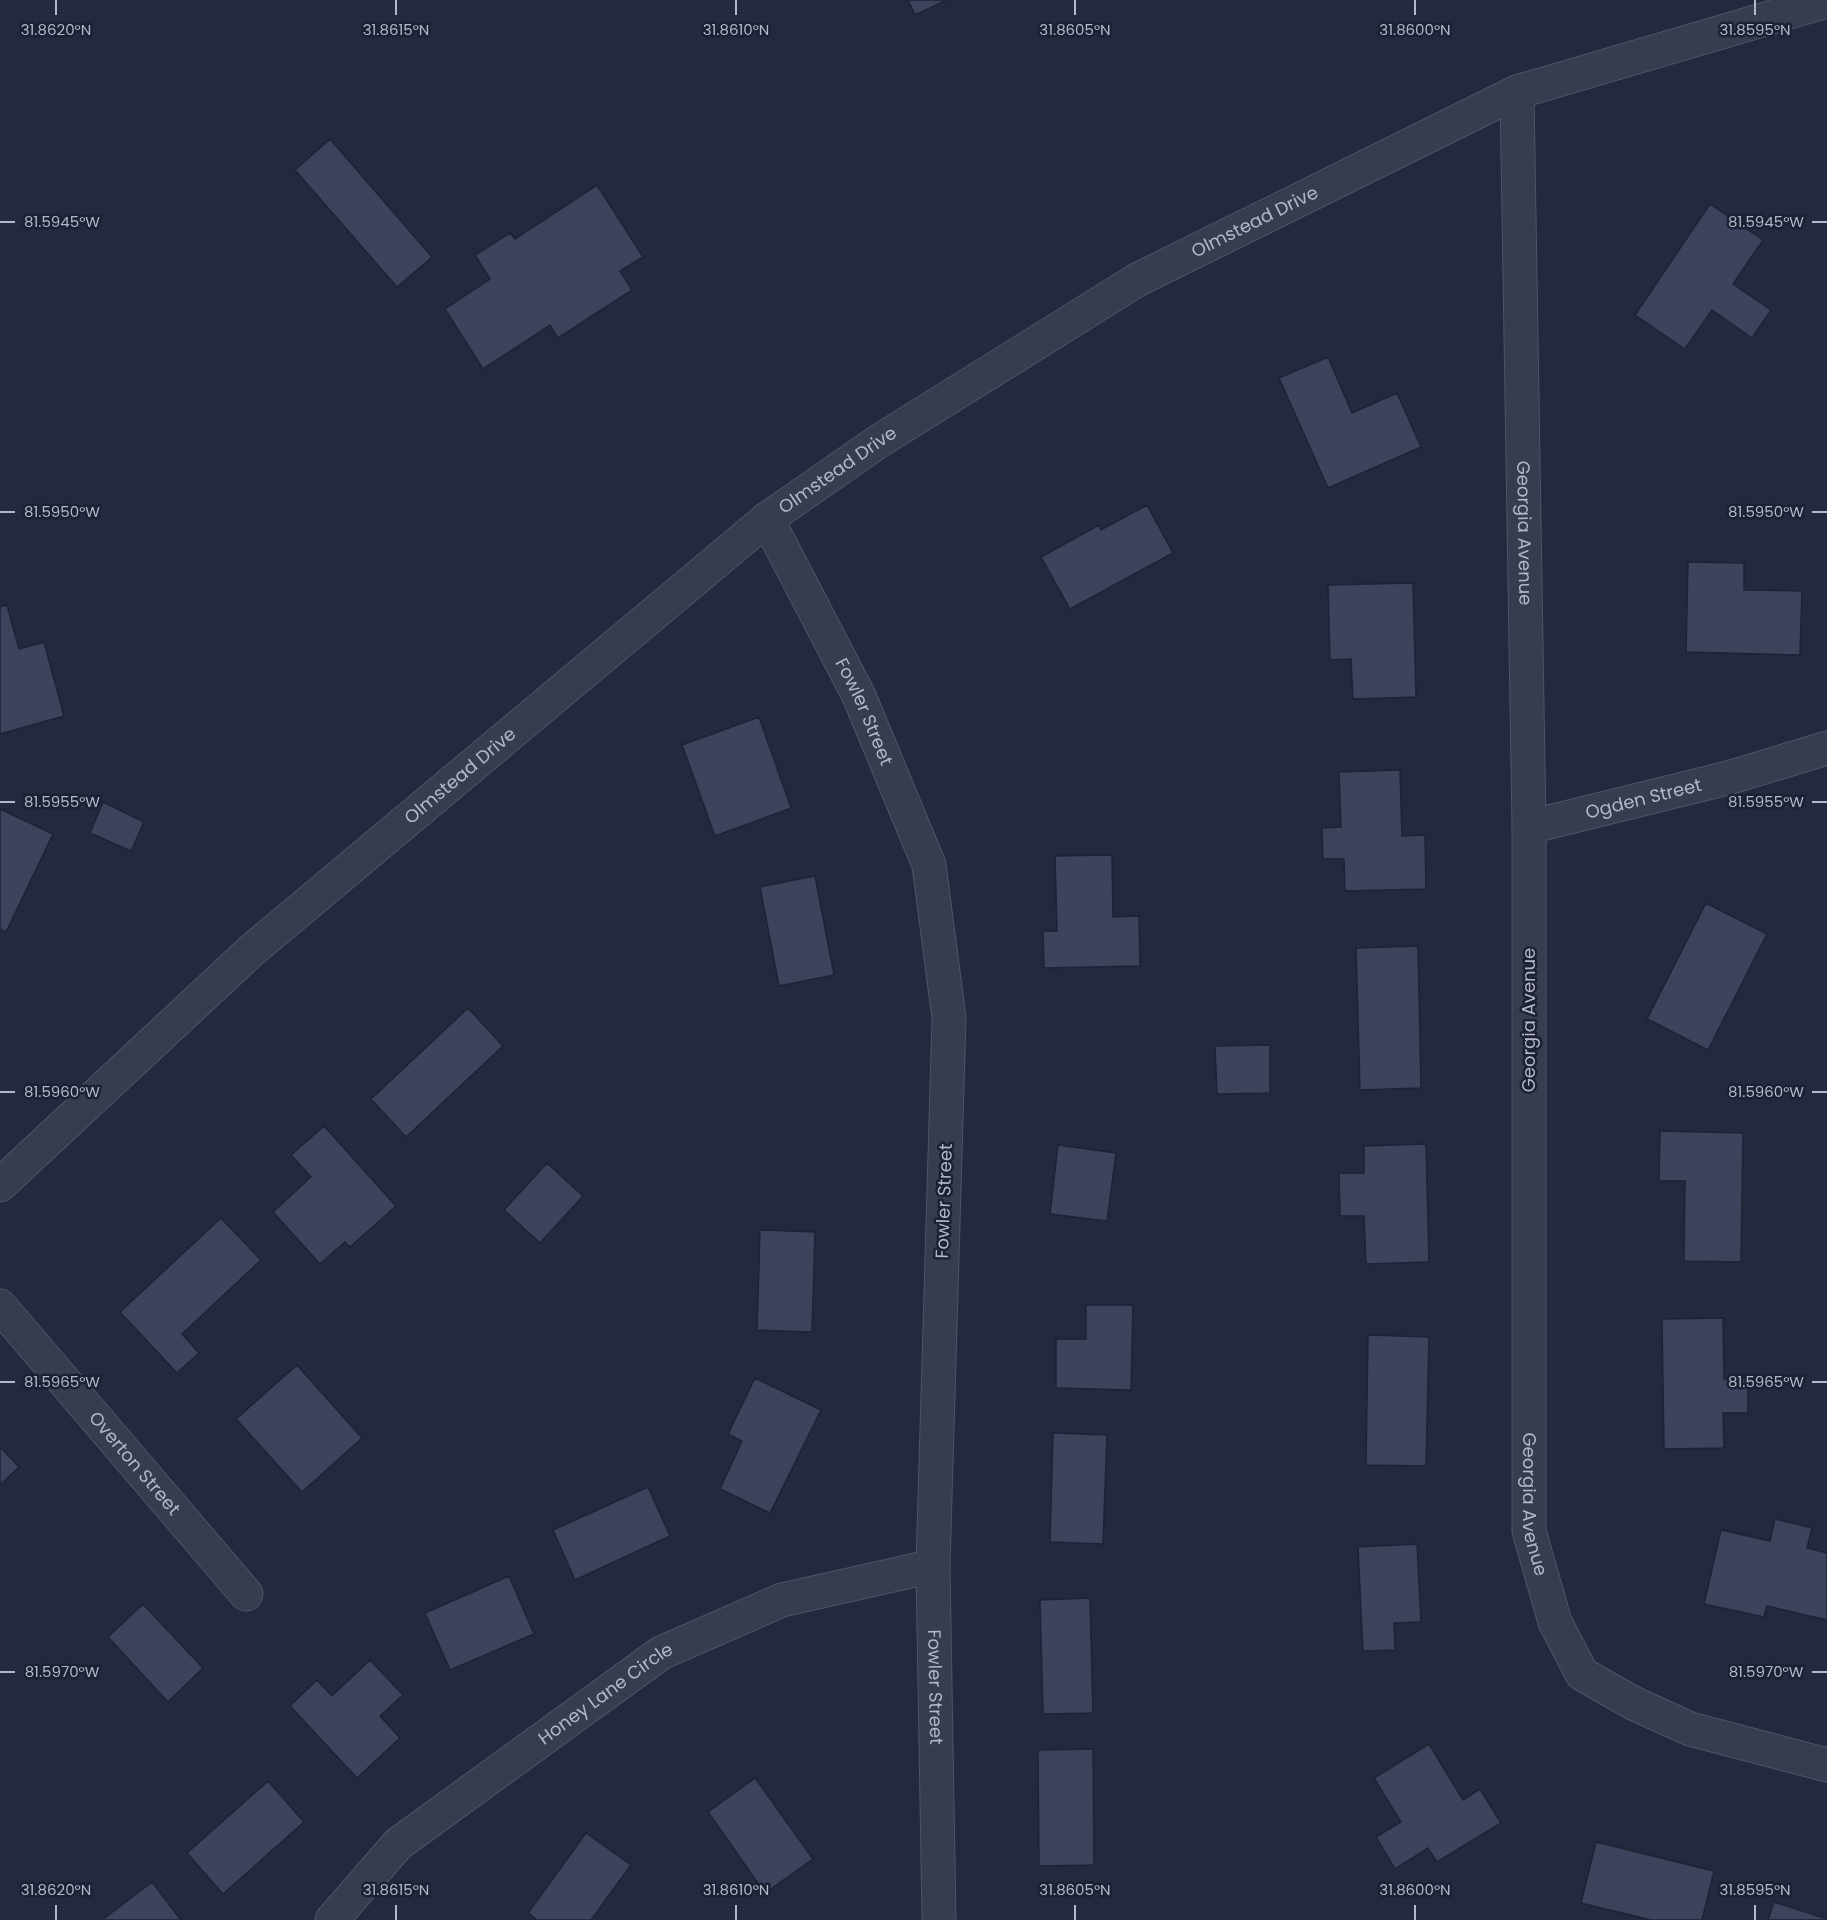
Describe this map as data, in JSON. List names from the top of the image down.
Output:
{
  "streets": {
    "street": [
      "Olmstead Drive",
      "Georgia Avenue",
      "Fowler Street",
      "Ogden Street",
      "Overton Street",
      "Honey Lane Circle"
    ]
  },
  "crossings": [
    ["Olmstead Drive", "Georgia Avenue"],
    ["Olmstead Drive", "Fowler Street"],
    ["Georgia Avenue", "Ogden Street"],
    ["Fowler Street", "Honey Lane Circle"]
  ],
  "coordinates": [
    "31.8620°N",
    "31.8615°N",
    "31.8610°N",
    "31.8605°N",
    "31.8600°N",
    "31.8595°N",
    "81.5945°W",
    "81.5950°W",
    "81.5955°W",
    "81.5960°W",
    "81.5965°W",
    "81.5970°W"
  ]
}
